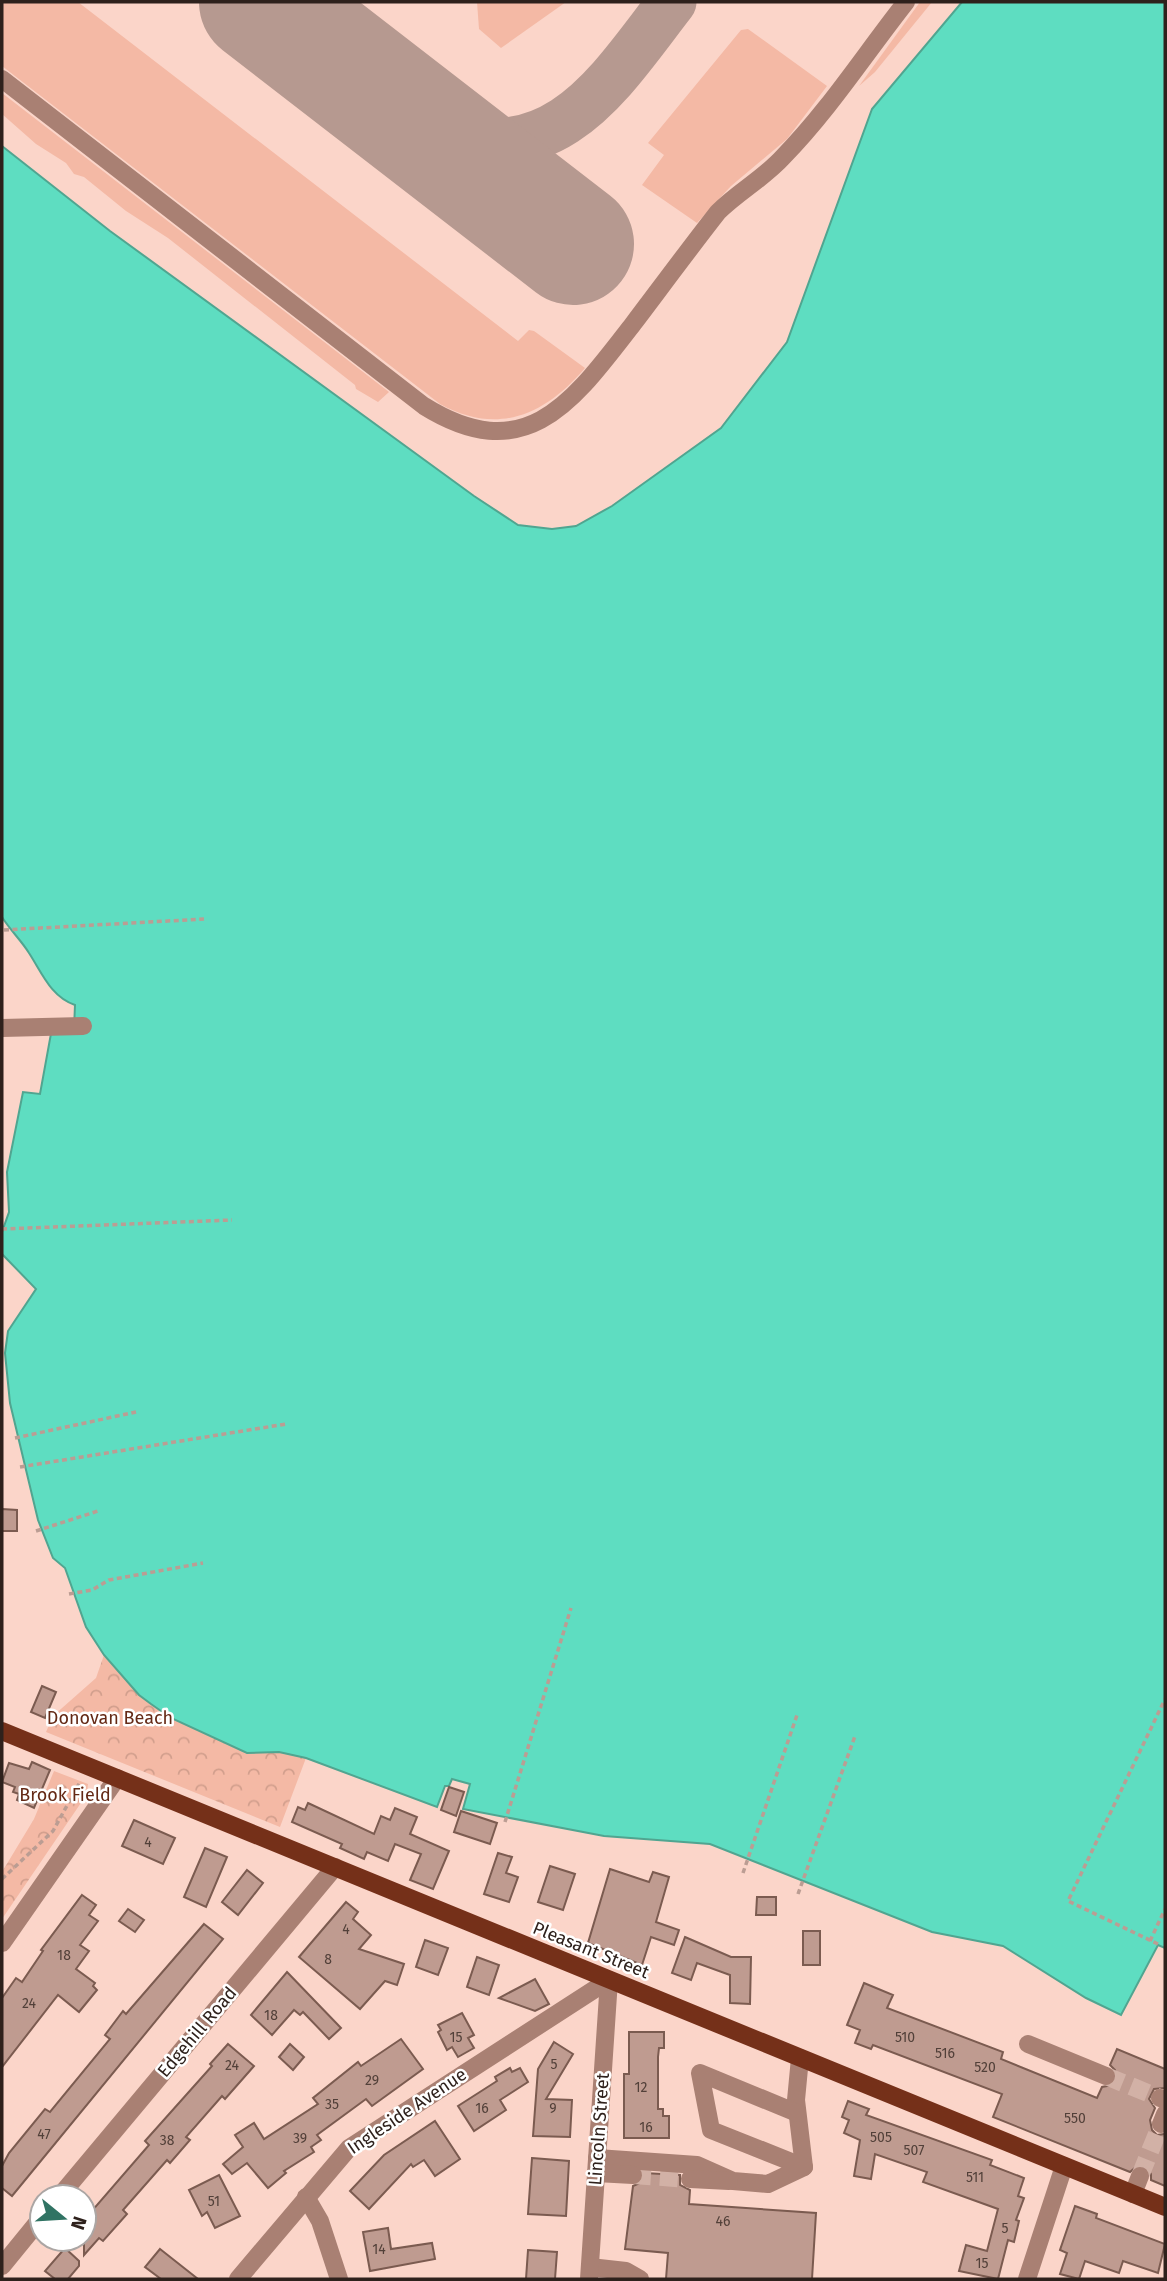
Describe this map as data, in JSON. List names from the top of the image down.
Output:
{
  "streets": {
    "main road": ["Pleasant Street"],
    "street": ["Edgehill Road", "Ingleside Avenue", "Lincoln Street"]
  },
  "crossings": [
    ["Pleasant Street", "Edgehill Road"],
    ["Pleasant Street", "Ingleside Avenue"],
    ["Pleasant Street", "Lincoln Street"],
    ["Ingleside Avenue", "Lincoln Street"]
  ],
  "parks": ["Donovan Beach", "Brook Field"],
  "house_numbers": [
    "4",
    "4",
    "18",
    "8",
    "24",
    "18",
    "15",
    "510",
    "516",
    "5",
    "24",
    "520",
    "29",
    "12",
    "35",
    "16",
    "9",
    "550",
    "16",
    "47",
    "505",
    "39",
    "38",
    "507",
    "511",
    "51",
    "46",
    "5",
    "14",
    "15"
  ],
  "north": "right"
}
